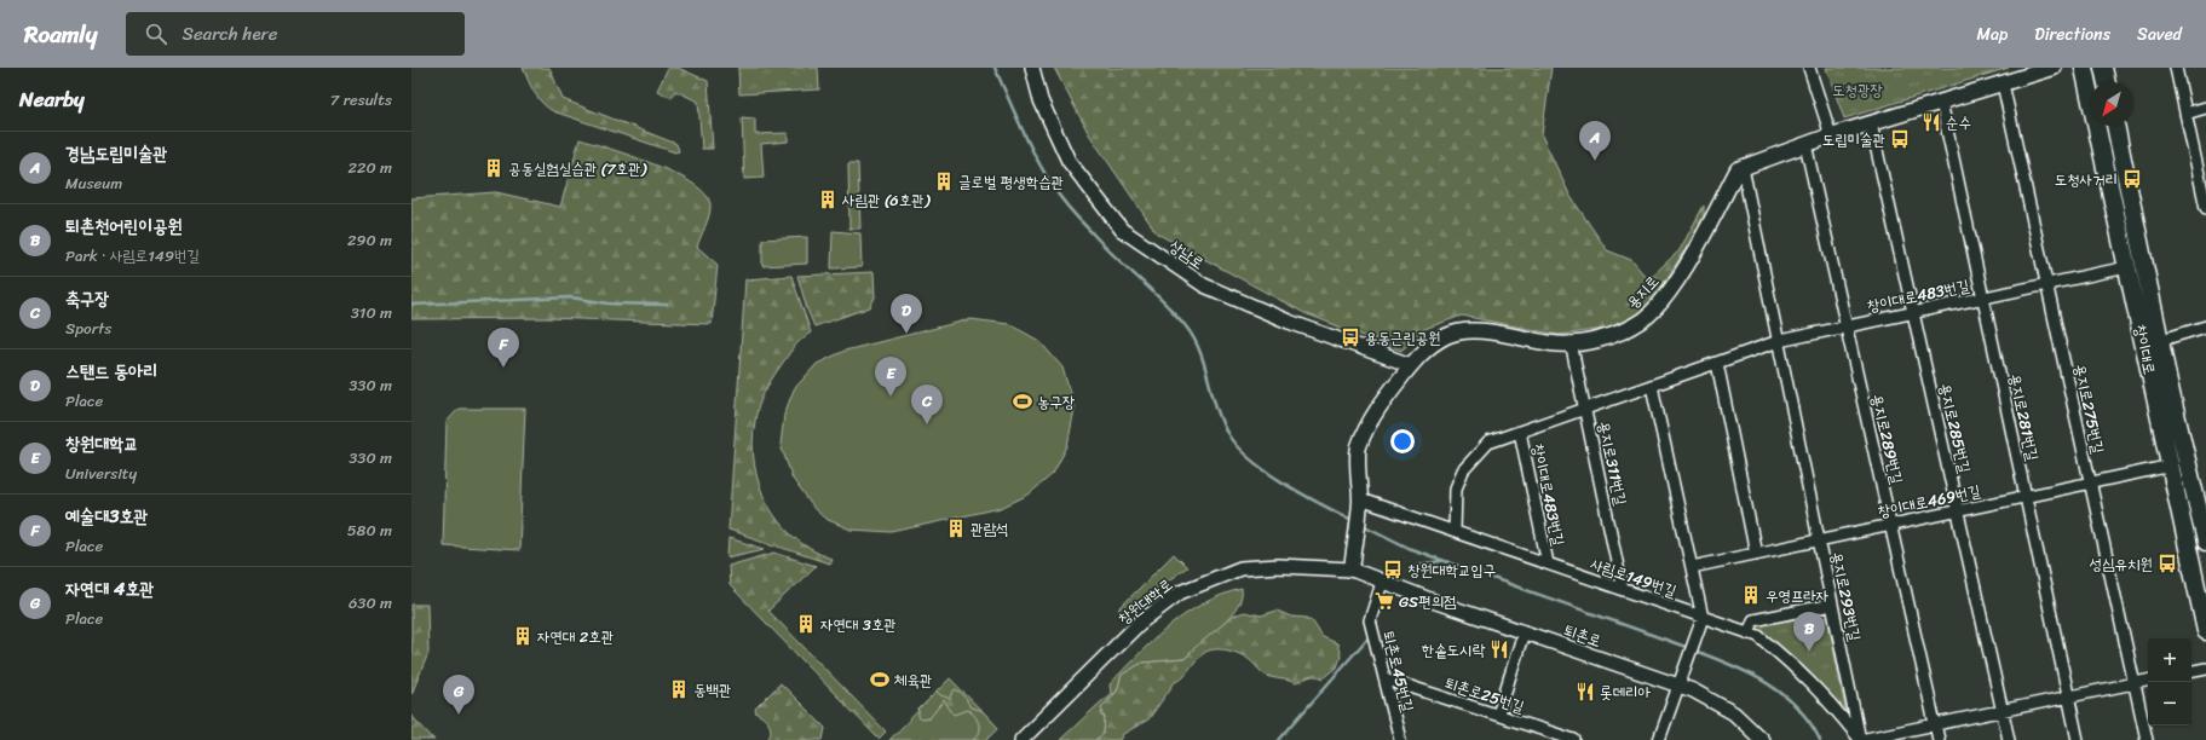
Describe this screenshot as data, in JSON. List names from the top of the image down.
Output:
{
  "streets": {
    "main road": ["용지로", "창이대로"],
    "street": [
      "상남로",
      "창이대로483번길",
      "용지로275번길",
      "용지로281번길",
      "용지로285번길",
      "용지로289번길",
      "용지로311번길",
      "창이대로469번길",
      "사림로149번길",
      "용지로293번길",
      "창원대학로",
      "퇴촌로",
      "퇴촌로45번길",
      "퇴촌로25번길"
    ]
  },
  "crossings": [
    ["상남로", "용지로"],
    ["용지로", "용지로311번길"],
    ["용지로", "사림로149번길"],
    ["용지로", "용지로293번길"],
    ["용지로", "창원대학로"],
    ["창이대로483번길", "창이대로"],
    ["창이대로483번길", "용지로275번길"],
    ["창이대로483번길", "용지로281번길"],
    ["창이대로483번길", "용지로285번길"],
    ["창이대로483번길", "용지로289번길"],
    ["창이대로483번길", "용지로311번길"],
    ["창이대로483번길", "사림로149번길"],
    ["창이대로483번길", "용지로293번길"],
    ["창이대로", "창이대로469번길"],
    ["용지로275번길", "창이대로469번길"],
    ["용지로281번길", "창이대로469번길"],
    ["용지로285번길", "창이대로469번길"],
    ["용지로289번길", "창이대로469번길"],
    ["용지로311번길", "사림로149번길"],
    ["창이대로469번길", "용지로293번길"],
    ["사림로149번길", "용지로293번길"],
    ["창원대학로", "퇴촌로"],
    ["창원대학로", "퇴촌로45번길"],
    ["퇴촌로", "퇴촌로45번길"],
    ["퇴촌로45번길", "퇴촌로25번길"]
  ],
  "parks": ["도청광장"],
  "places": {
    "restaurant": ["순수", "한솥도시락", "롯데리아"],
    "bus stop": [
      "도립미술관",
      "도청사거리",
      "용동근린공원",
      "성심유치원",
      "창원대학교입구"
    ],
    "building": [
      "공동실험실습관 (7호관)",
      "글로벌 평생학습관",
      "사림관 (6호관)",
      "관람석",
      "우영프라자",
      "자연대 3호관",
      "자연대 2호관",
      "동백관"
    ],
    "sports": ["농구장", "체육관"],
    "supermarket": ["GS편의점"]
  },
  "north": "bottom left",
  "page": {
    "header": "Roamly",
    "search": "Search here",
    "nav": ["Map", "Directions", "Saved"],
    "heading": ["Nearby", "7 results"],
    "pins": [
      "A",
      "D",
      "F",
      "E",
      "C",
      "B",
      "G"
    ],
    "list": [
      {
        "mark": "A",
        "name": "경남도립미술관",
        "note": "Museum",
        "value": "220 m"
      },
      {
        "mark": "B",
        "name": "퇴촌천어린이공원",
        "note": "Park · 사림로149번길",
        "value": "290 m"
      },
      {
        "mark": "C",
        "name": "축구장",
        "note": "Sports",
        "value": "310 m"
      },
      {
        "mark": "D",
        "name": "스탠드 동아리",
        "note": "Place",
        "value": "330 m"
      },
      {
        "mark": "E",
        "name": "창원대학교",
        "note": "University",
        "value": "330 m"
      },
      {
        "mark": "F",
        "name": "예술대3호관",
        "note": "Place",
        "value": "580 m"
      },
      {
        "mark": "G",
        "name": "자연대 4호관",
        "note": "Place",
        "value": "630 m"
      }
    ],
    "map_buttons": ["+", "−"]
  }
}
